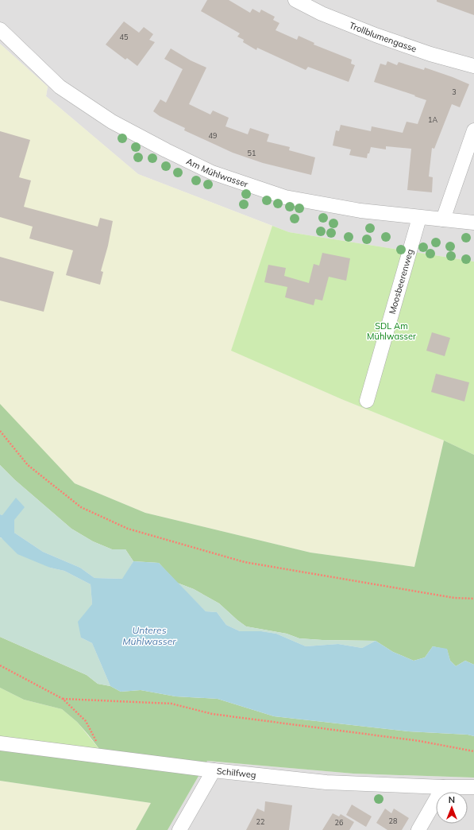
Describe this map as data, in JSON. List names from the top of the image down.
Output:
{
  "streets": {
    "street": [
      "Trollblumengasse",
      "Am Mühlwasser",
      "Moosbeerenweg",
      "Schilfweg"
    ]
  },
  "crossings": [
    ["Am Mühlwasser", "Moosbeerenweg"]
  ],
  "water": ["Unteres Mühlwasser"],
  "parks": ["SDL Am Mühlwasser"],
  "house_numbers": [
    "45",
    "3",
    "1A",
    "49",
    "51",
    "28",
    "22",
    "26"
  ],
  "north": "top"
}
